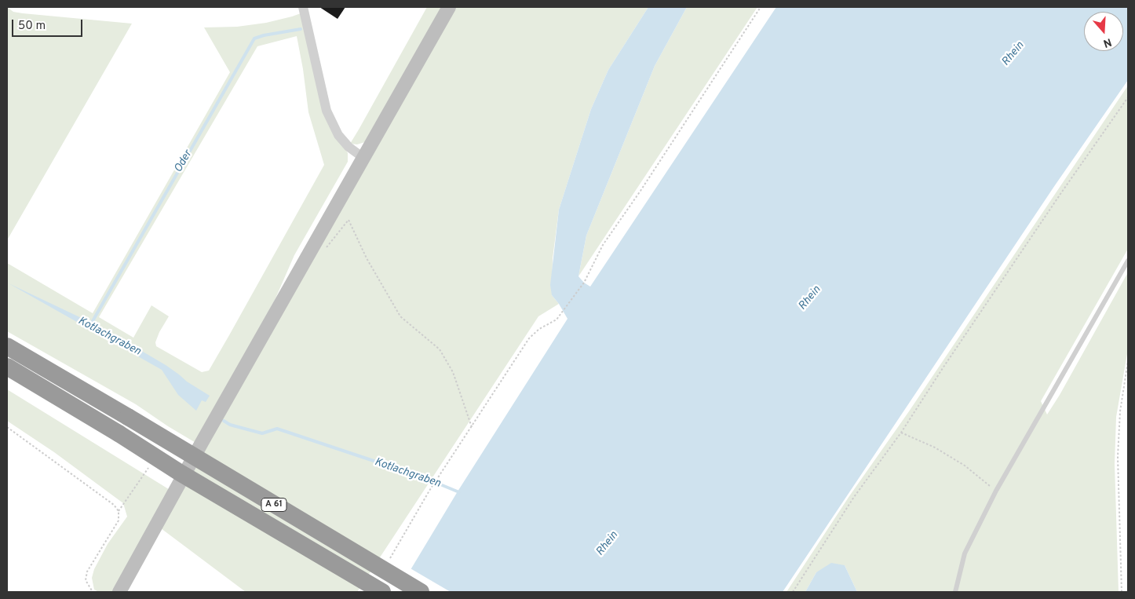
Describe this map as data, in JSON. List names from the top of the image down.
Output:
{
  "streets": {
    "highway": ["A 61"]
  },
  "water": ["Rhein", "Oder", "Kotlachgraben"],
  "scale_bar": "50 m",
  "north": "bottom"
}
